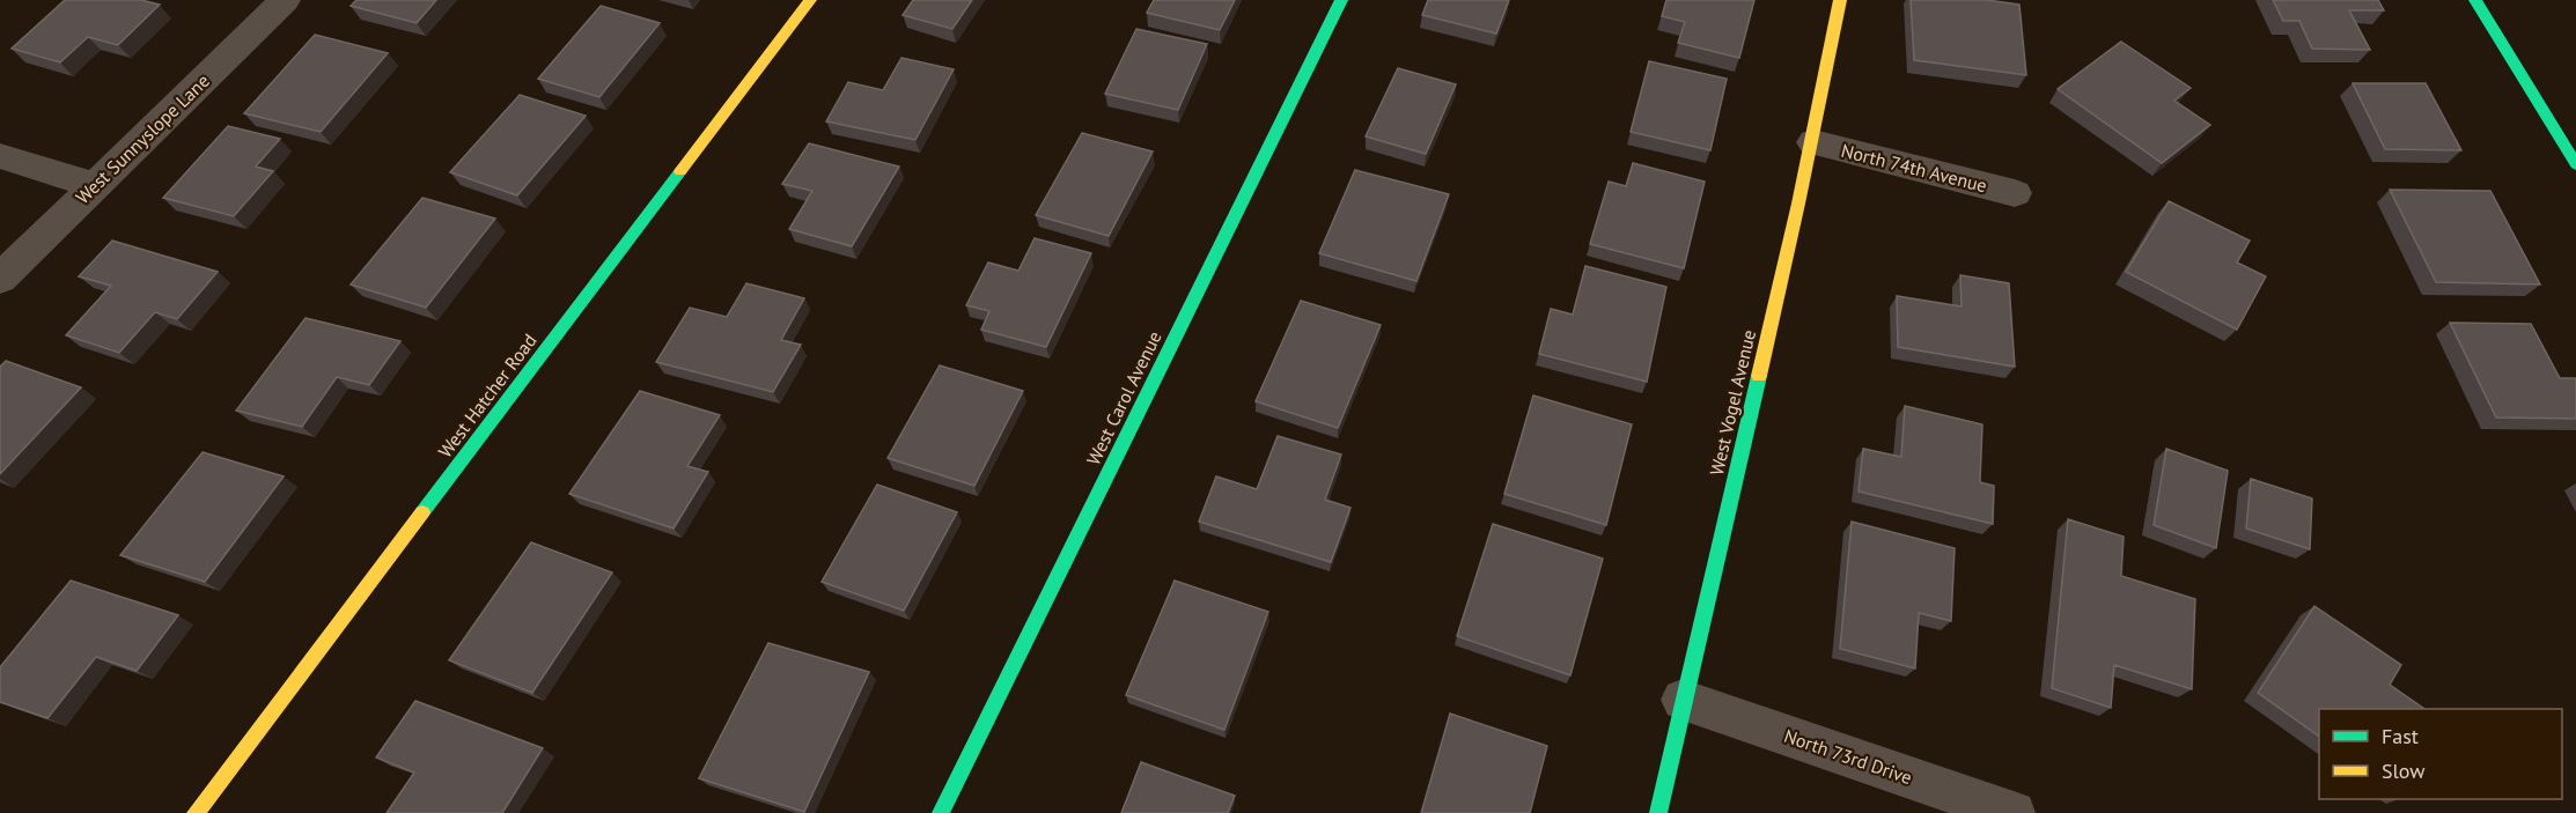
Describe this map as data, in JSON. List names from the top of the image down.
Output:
{
  "streets": {
    "street": [
      "West Sunnyslope Lane",
      "North 74th Avenue",
      "West Hatcher Road",
      "West Carol Avenue",
      "West Vogel Avenue",
      "North 73rd Drive"
    ]
  },
  "crossings": [
    ["North 74th Avenue", "West Vogel Avenue"],
    ["West Vogel Avenue", "North 73rd Drive"]
  ],
  "legend": ["Fast", "Slow"]
}
